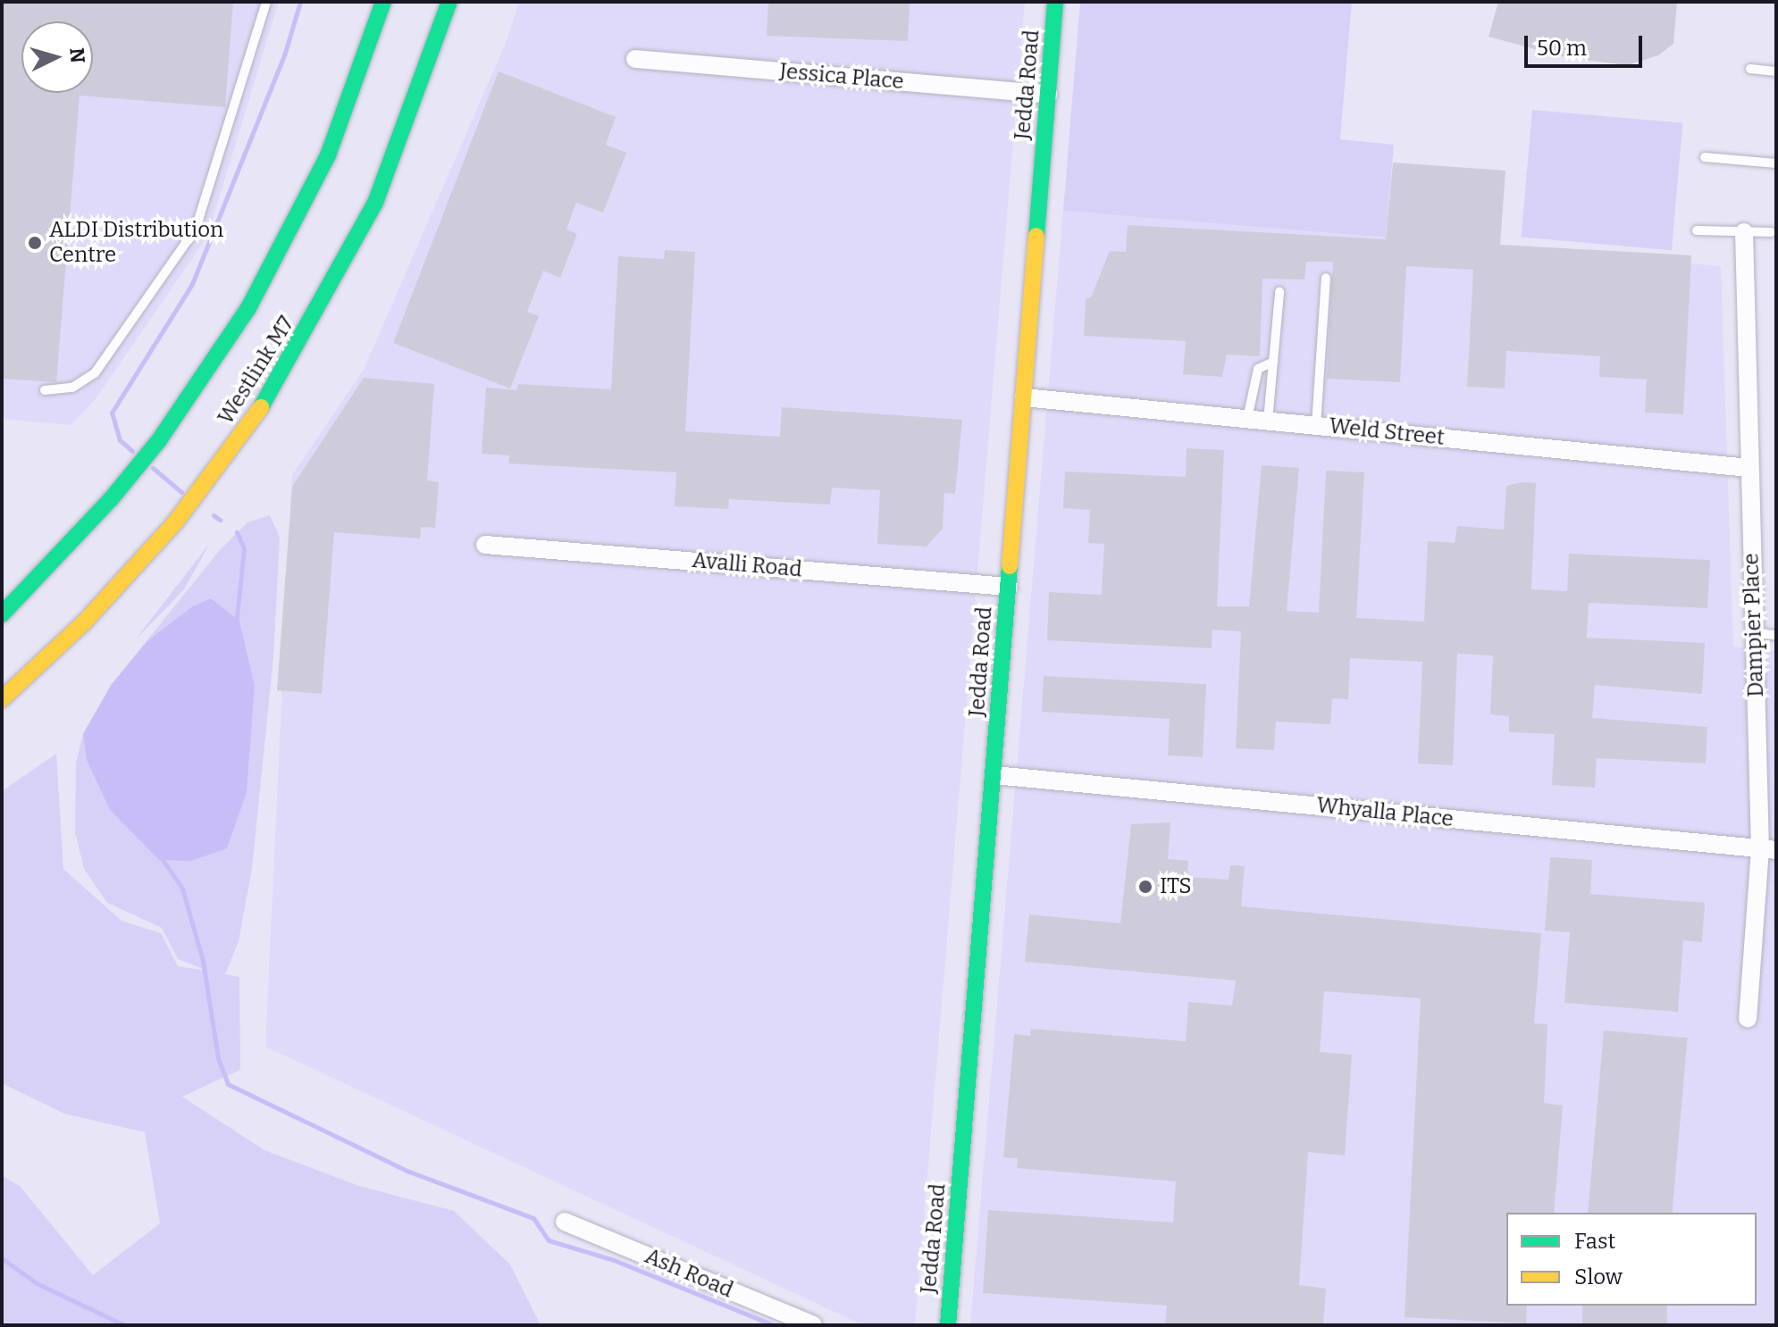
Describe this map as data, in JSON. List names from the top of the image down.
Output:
{
  "streets": {
    "main road": ["Jedda Road", "Westlink M7"],
    "street": [
      "Jessica Place",
      "Weld Street",
      "Avalli Road",
      "Dampier Place",
      "Whyalla Place",
      "Ash Road"
    ]
  },
  "crossings": [
    ["Jessica Place", "Jedda Road"],
    ["Jedda Road", "Weld Street"],
    ["Jedda Road", "Avalli Road"],
    ["Jedda Road", "Whyalla Place"],
    ["Weld Street", "Dampier Place"],
    ["Dampier Place", "Whyalla Place"]
  ],
  "places": ["ALDI Distribution Centre", "ITS"],
  "legend": ["Fast", "Slow"],
  "scale_bar": "50 m",
  "north": "right"
}
